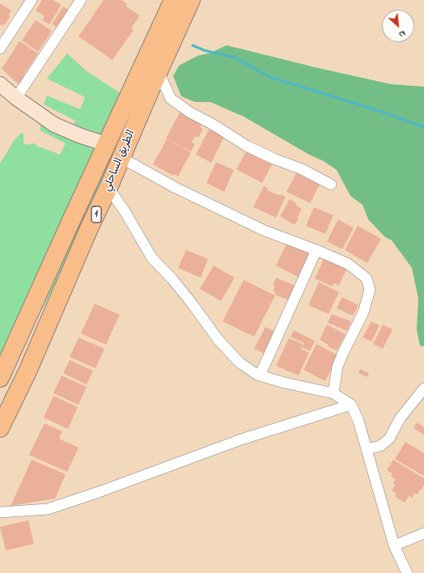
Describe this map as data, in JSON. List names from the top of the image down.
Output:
{
  "streets": {
    "highway": ["الطريق الساحلي", "1"]
  },
  "north": "bottom right"
}
